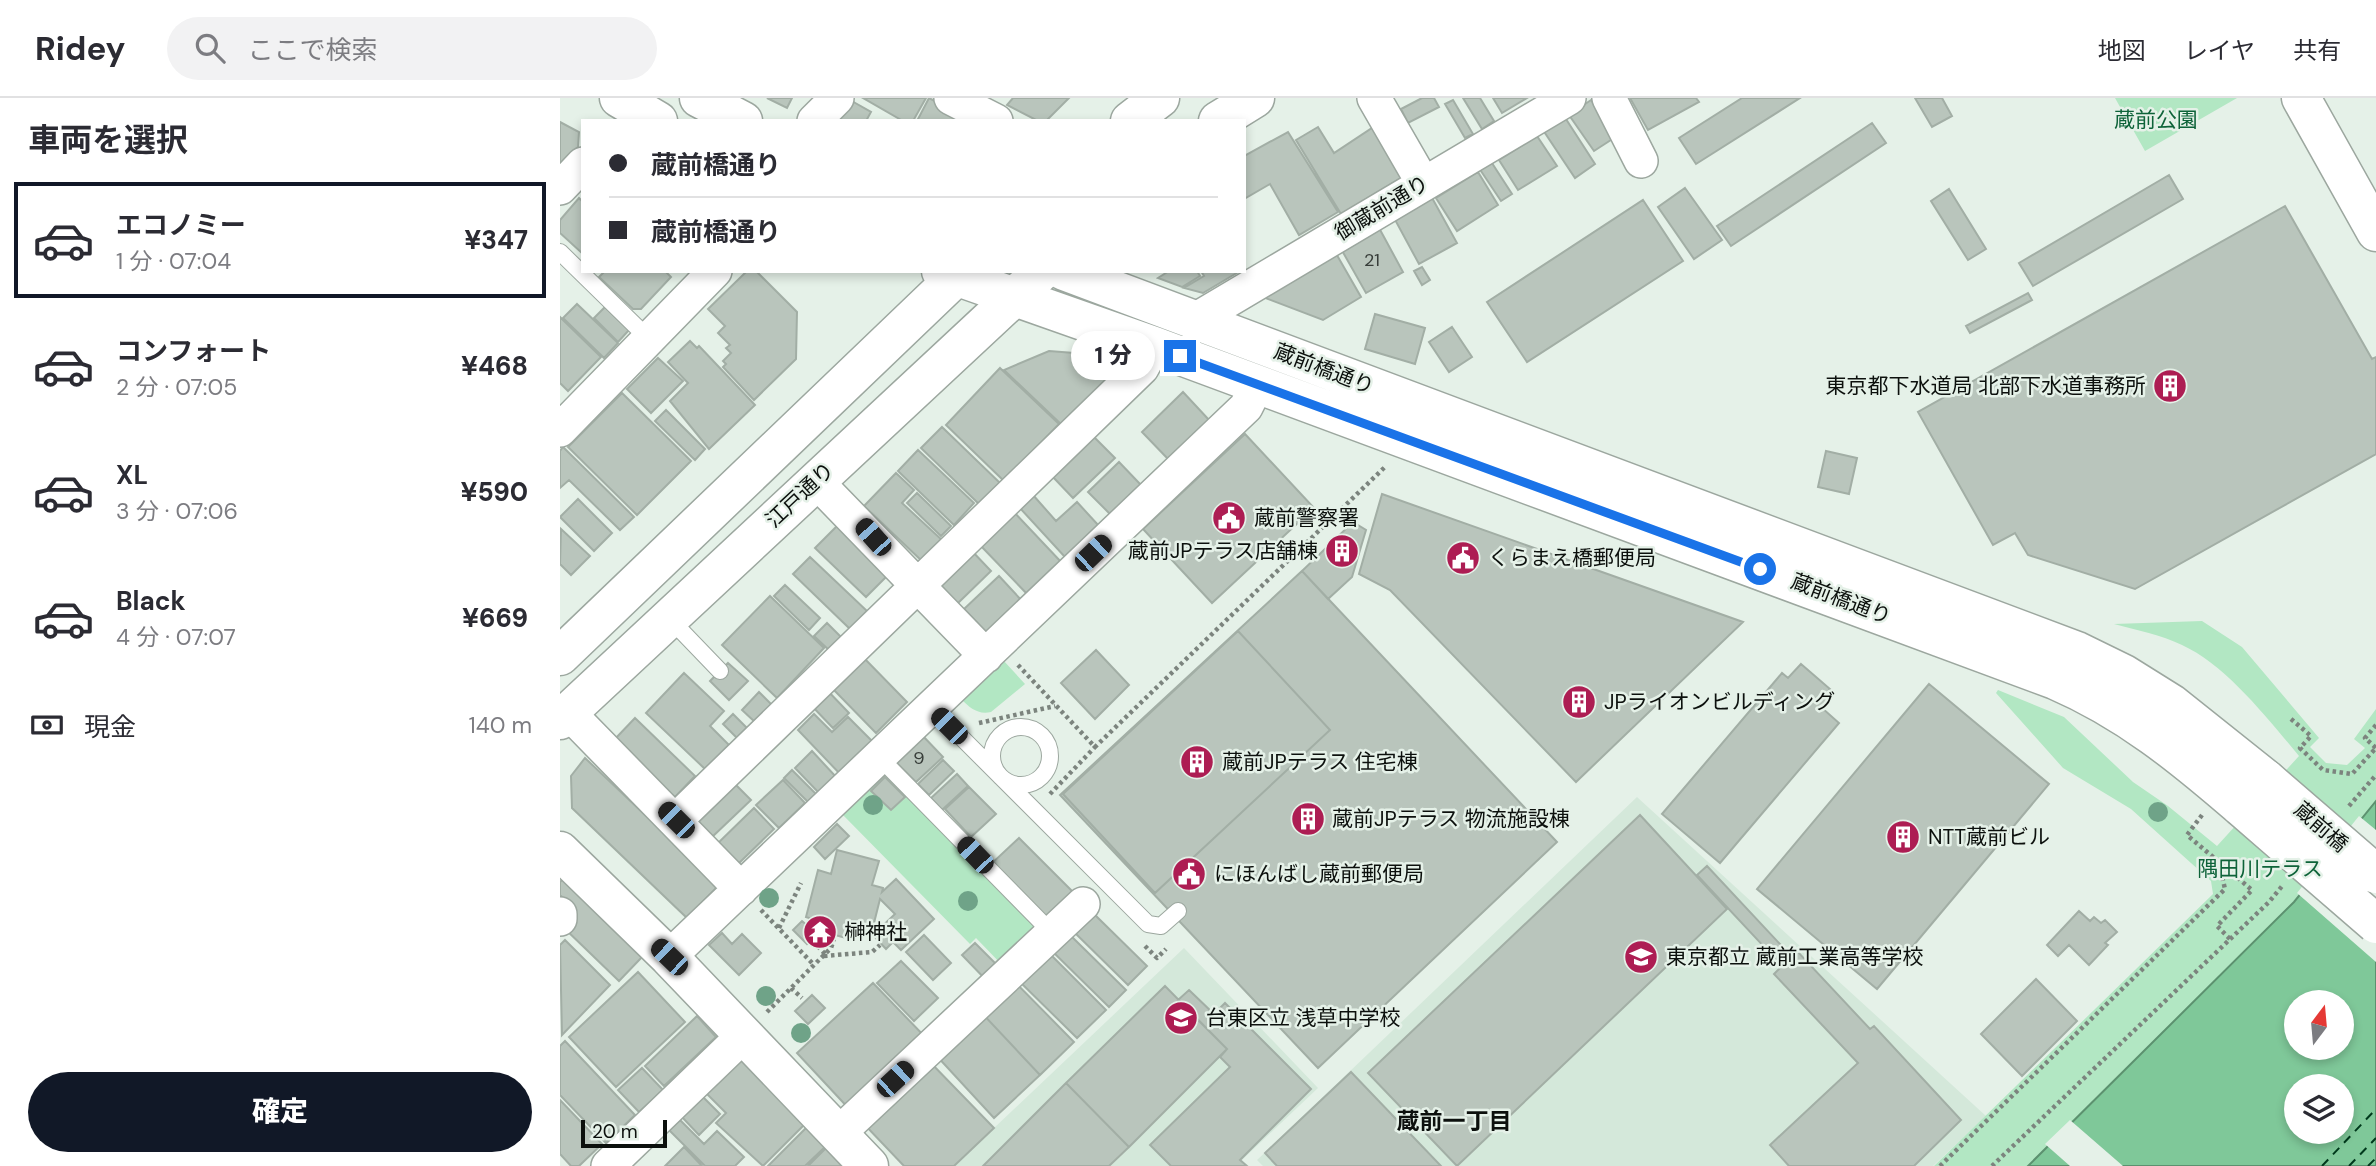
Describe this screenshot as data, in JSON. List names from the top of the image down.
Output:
{
  "streets": {
    "main road": ["蔵前橋通り", "江戸通り", "蔵前橋"],
    "street": ["御蔵前通り"]
  },
  "crossings": [
    ["御蔵前通り", "蔵前橋通り"],
    ["蔵前橋通り", "江戸通り"],
    ["蔵前橋通り", "蔵前橋"]
  ],
  "districts": ["蔵前一丁目"],
  "parks": ["蔵前公園", "隅田川テラス"],
  "places": {
    "building": [
      "東京都下水道局 北部下水道事務所",
      "蔵前JPテラス店舗棟",
      "JPライオンビルディング",
      "蔵前JPテラス 住宅棟",
      "蔵前JPテラス 物流施設棟",
      "NTT蔵前ビル"
    ],
    "public building": ["蔵前警察署", "くらまえ橋郵便局", "にほんばし蔵前郵便局"],
    "temple": ["榊神社"],
    "school or university": ["東京都立 蔵前工業高等学校", "台東区立 浅草中学校"]
  },
  "house_numbers": ["21", "9"],
  "scale_bar": "20 m",
  "north": "top",
  "page": {
    "header": "Ridey",
    "search": "ここで検索",
    "nav": ["地図", "レイヤ", "共有"],
    "heading": "車両を選択",
    "banner": ["蔵前橋通り", "蔵前橋通り"],
    "list": [
      {
        "name": "エコノミー",
        "note": "1 分 · 07:04",
        "value": "¥347"
      },
      {
        "name": "コンフォート",
        "note": "2 分 · 07:05",
        "value": "¥468"
      },
      {
        "name": "XL",
        "note": "3 分 · 07:06",
        "value": "¥590"
      },
      {
        "name": "Black",
        "note": "4 分 · 07:07",
        "value": "¥669"
      }
    ],
    "bubble": "1 分",
    "pay": ["現金", "140 m"],
    "buttons": "確定",
    "scale": "20 m"
  }
}
